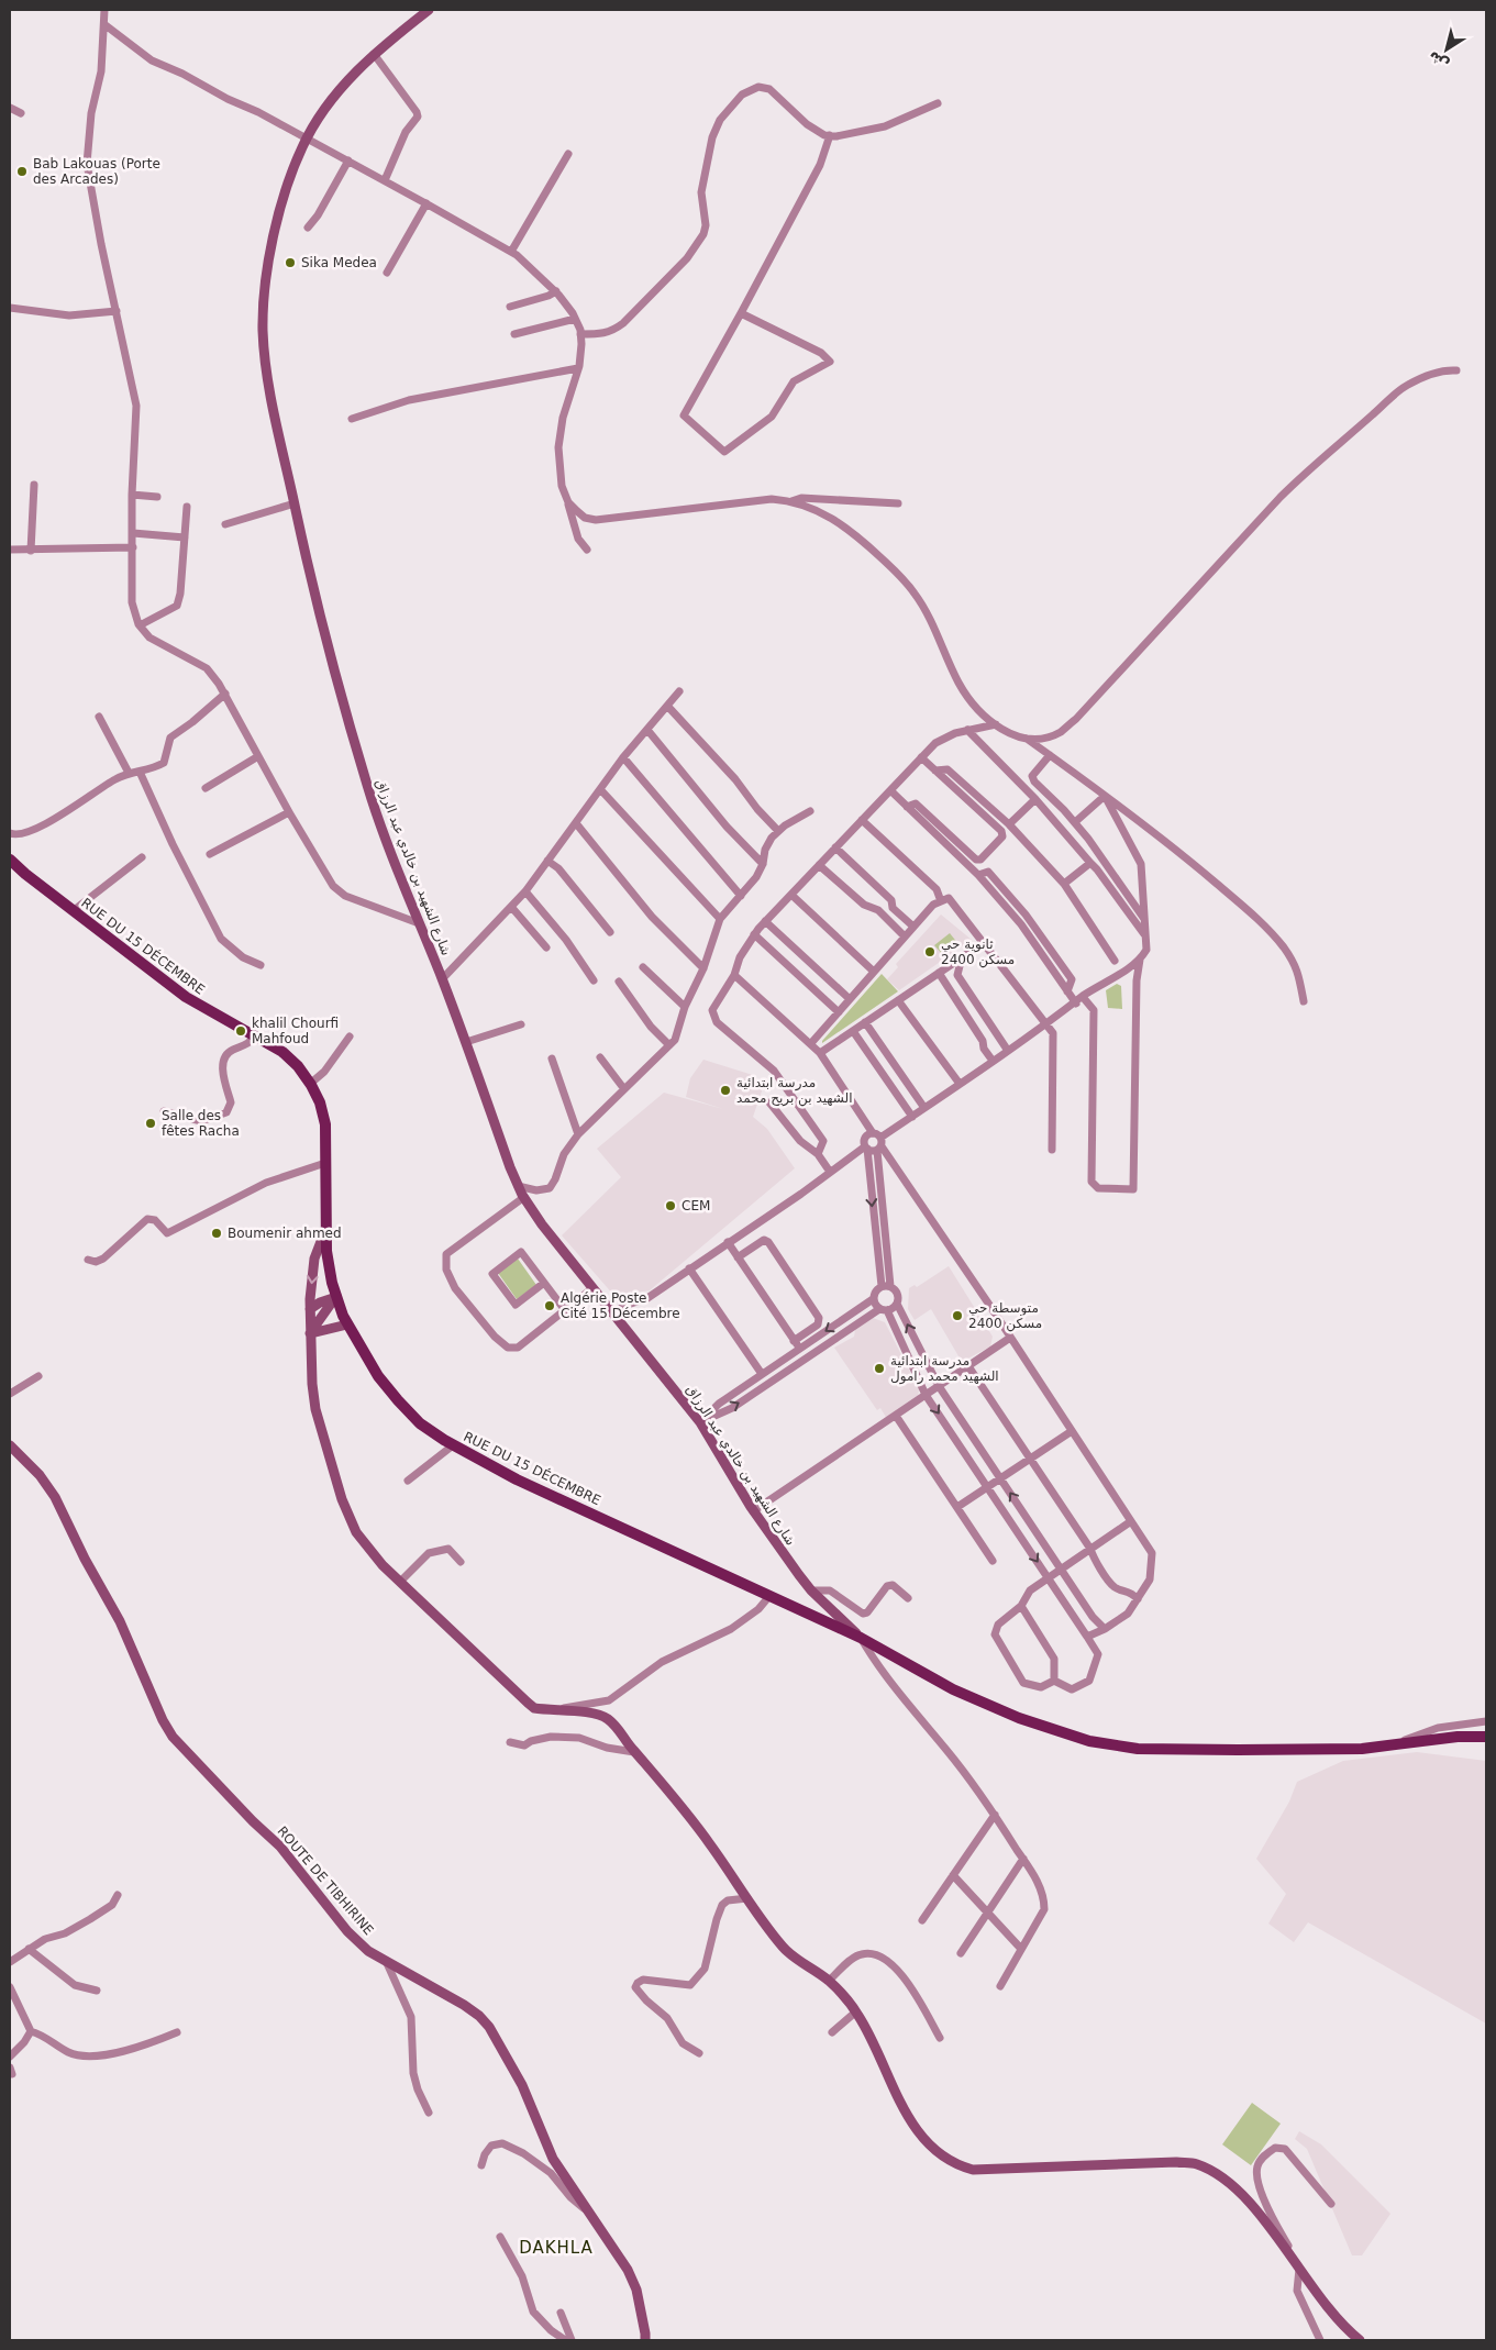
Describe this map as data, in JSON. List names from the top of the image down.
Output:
{
  "streets": {
    "main road": ["RUE DU 15 DÉCEMBRE"],
    "street": ["شارع الشهيد بن خالدي عبد الرزاق", "ROUTE DE TIBHIRINE"]
  },
  "crossings": [
    ["شارع الشهيد بن خالدي عبد الرزاق", "RUE DU 15 DÉCEMBRE"]
  ],
  "districts": ["DAKHLA"],
  "places": [
    "Bab Lakouas (Porte des Arcades)",
    "Sika Medea",
    "ثانوية حي 2400 مسكن",
    "khalil Chourfi Mahfoud",
    "مدرسة ابتدائية الشهيد بن بريح محمد",
    "Salle des fêtes Racha",
    "CEM",
    "Boumenir ahmed",
    "Algérie Poste Cité 15 Décembre",
    "متوسطة حي 2400 مسكن",
    "مدرسة ابتدائية الشهيد محمد رامول"
  ],
  "north": "bottom left"
}
